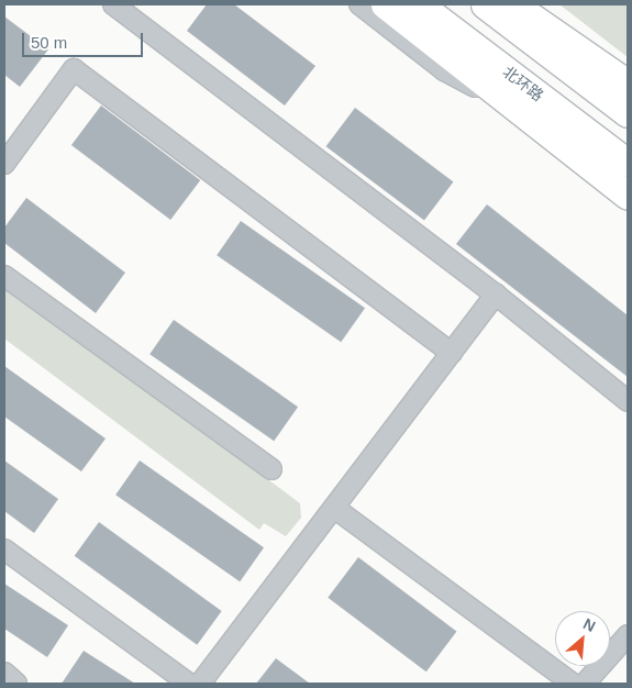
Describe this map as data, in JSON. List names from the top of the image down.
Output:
{
  "streets": {
    "highway": ["北环路"]
  },
  "scale_bar": "50 m",
  "north": "top right"
}
